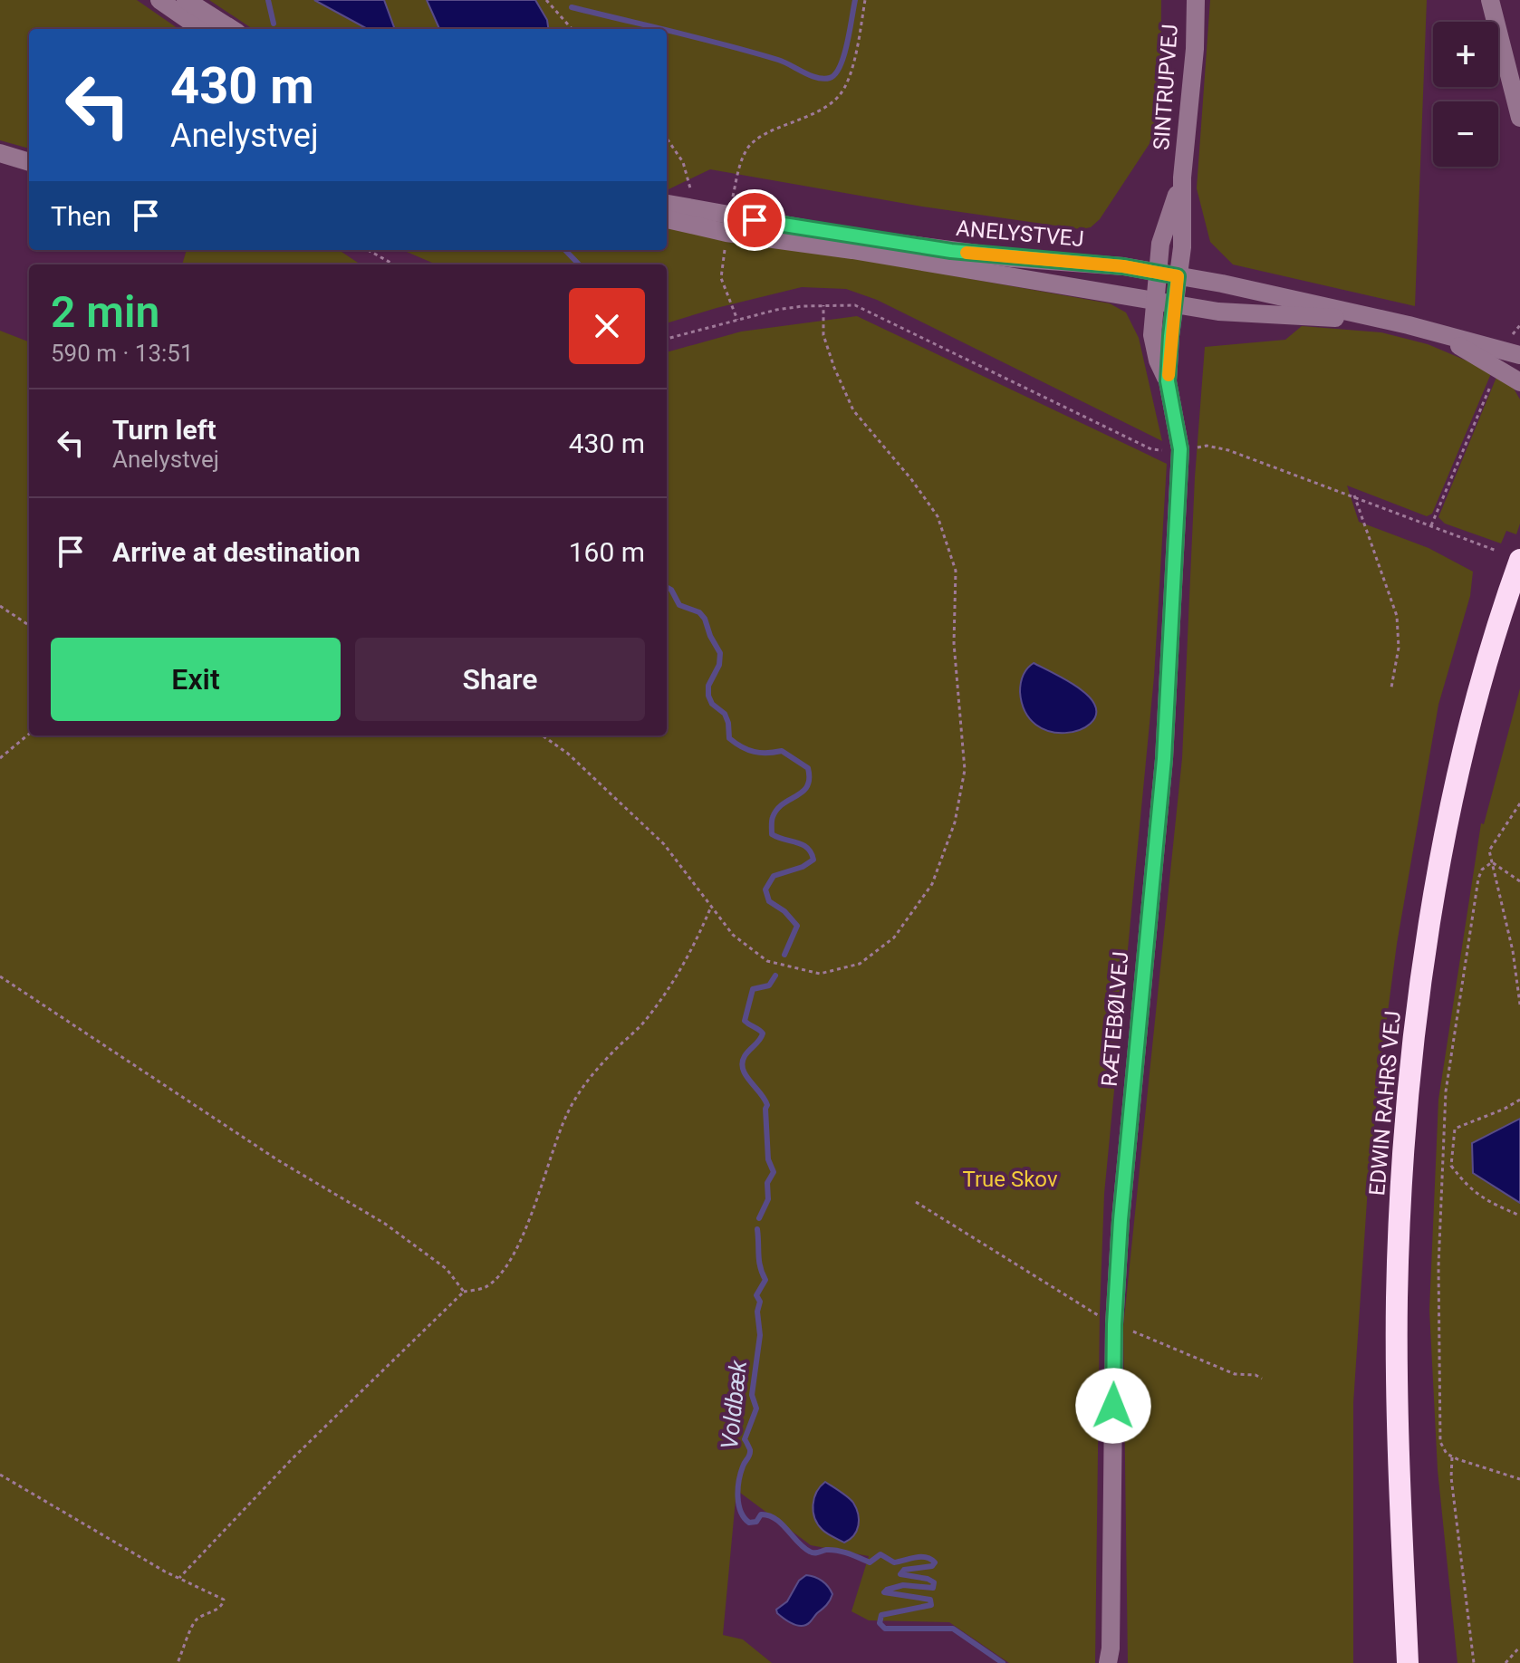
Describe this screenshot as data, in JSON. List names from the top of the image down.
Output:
{
  "streets": {
    "highway": ["EDWIN RAHRS VEJ"],
    "street": ["SINTRUPVEJ", "ANELYSTVEJ", "RÆTEBØLVEJ"]
  },
  "crossings": [
    ["SINTRUPVEJ", "ANELYSTVEJ"],
    ["SINTRUPVEJ", "RÆTEBØLVEJ"],
    ["ANELYSTVEJ", "RÆTEBØLVEJ"]
  ],
  "water": ["Voldbæk"],
  "parks": ["True Skov"],
  "page": {
    "map_buttons": ["+", "−"],
    "turn": ["430 m", "Anelystvej"],
    "then": "Then",
    "heading": ["2 min", "590 m · 13:51"],
    "list": [
      {
        "name": "Turn left",
        "note": "Anelystvej",
        "value": "430 m"
      },
      {
        "name": "Arrive at destination",
        "value": "160 m"
      }
    ],
    "buttons": ["Exit", "Share"]
  }
}
